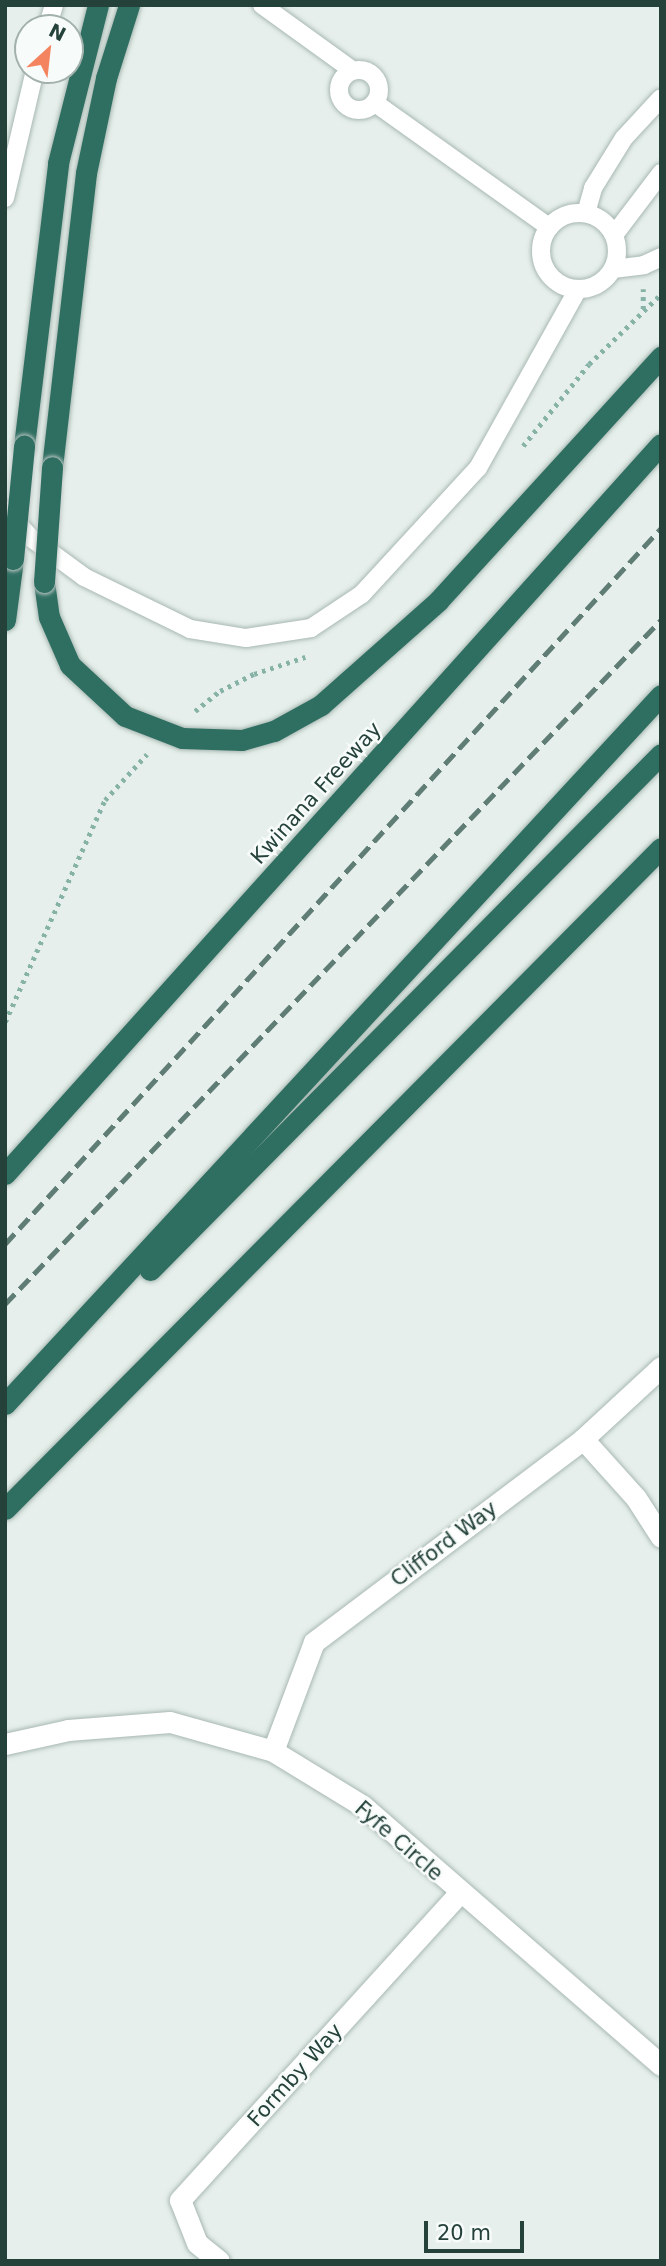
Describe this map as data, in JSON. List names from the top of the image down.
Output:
{
  "streets": {
    "highway": ["Kwinana Freeway"],
    "street": ["Clifford Way", "Fyfe Circle", "Formby Way"]
  },
  "crossings": [
    ["Clifford Way", "Fyfe Circle"],
    ["Fyfe Circle", "Formby Way"]
  ],
  "scale_bar": "20 m",
  "north": "top right"
}
